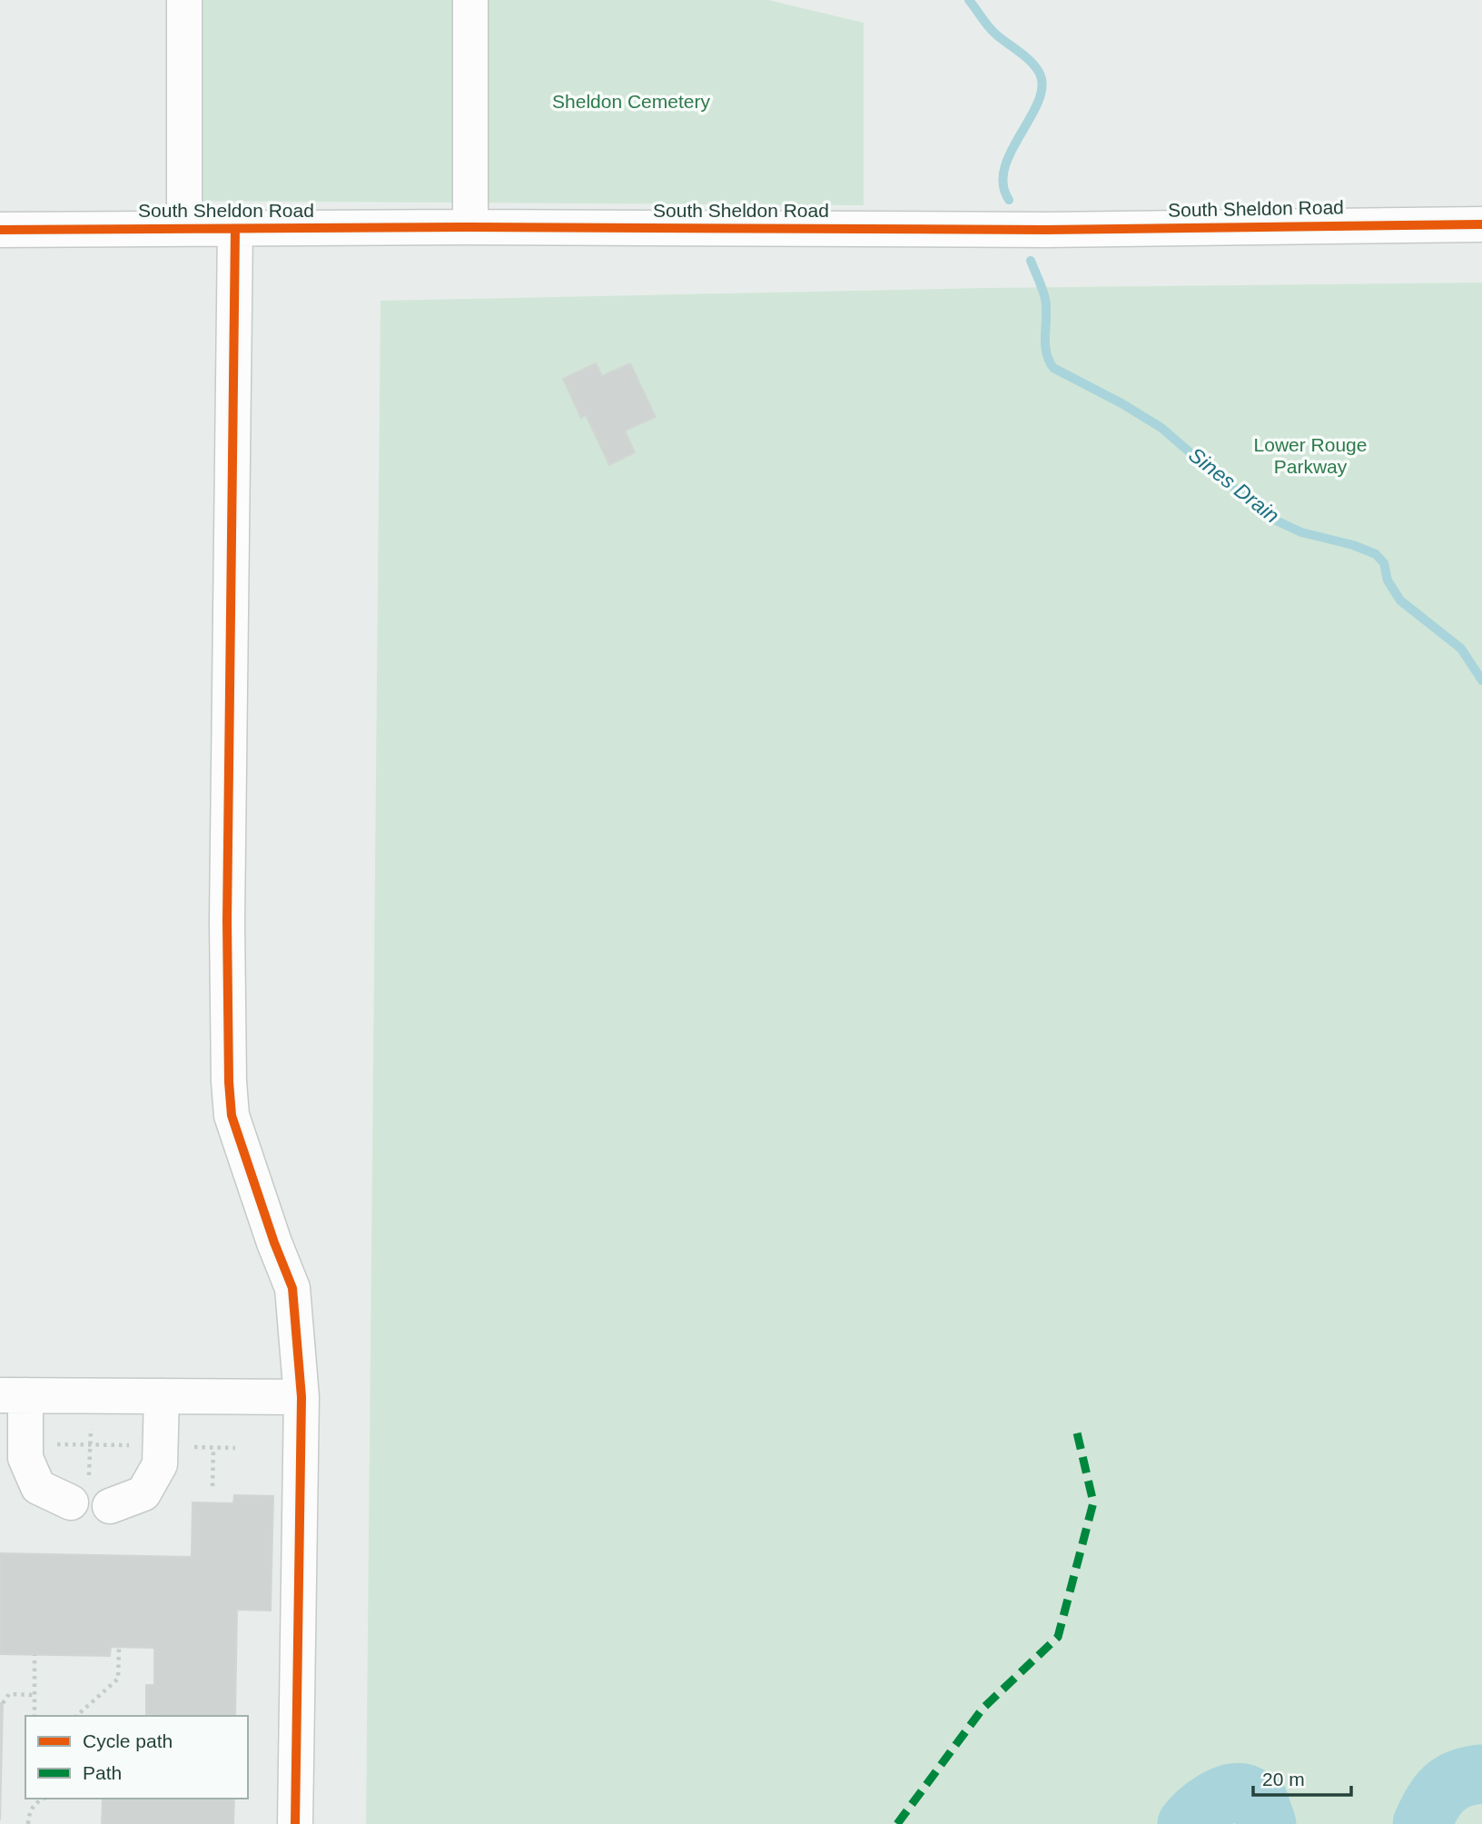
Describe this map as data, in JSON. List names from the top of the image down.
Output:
{
  "streets": {
    "street": ["South Sheldon Road"]
  },
  "water": ["Sines Drain"],
  "parks": ["Sheldon Cemetery", "Lower Rouge Parkway"],
  "legend": ["Cycle path", "Path"],
  "scale_bar": "20 m"
}
